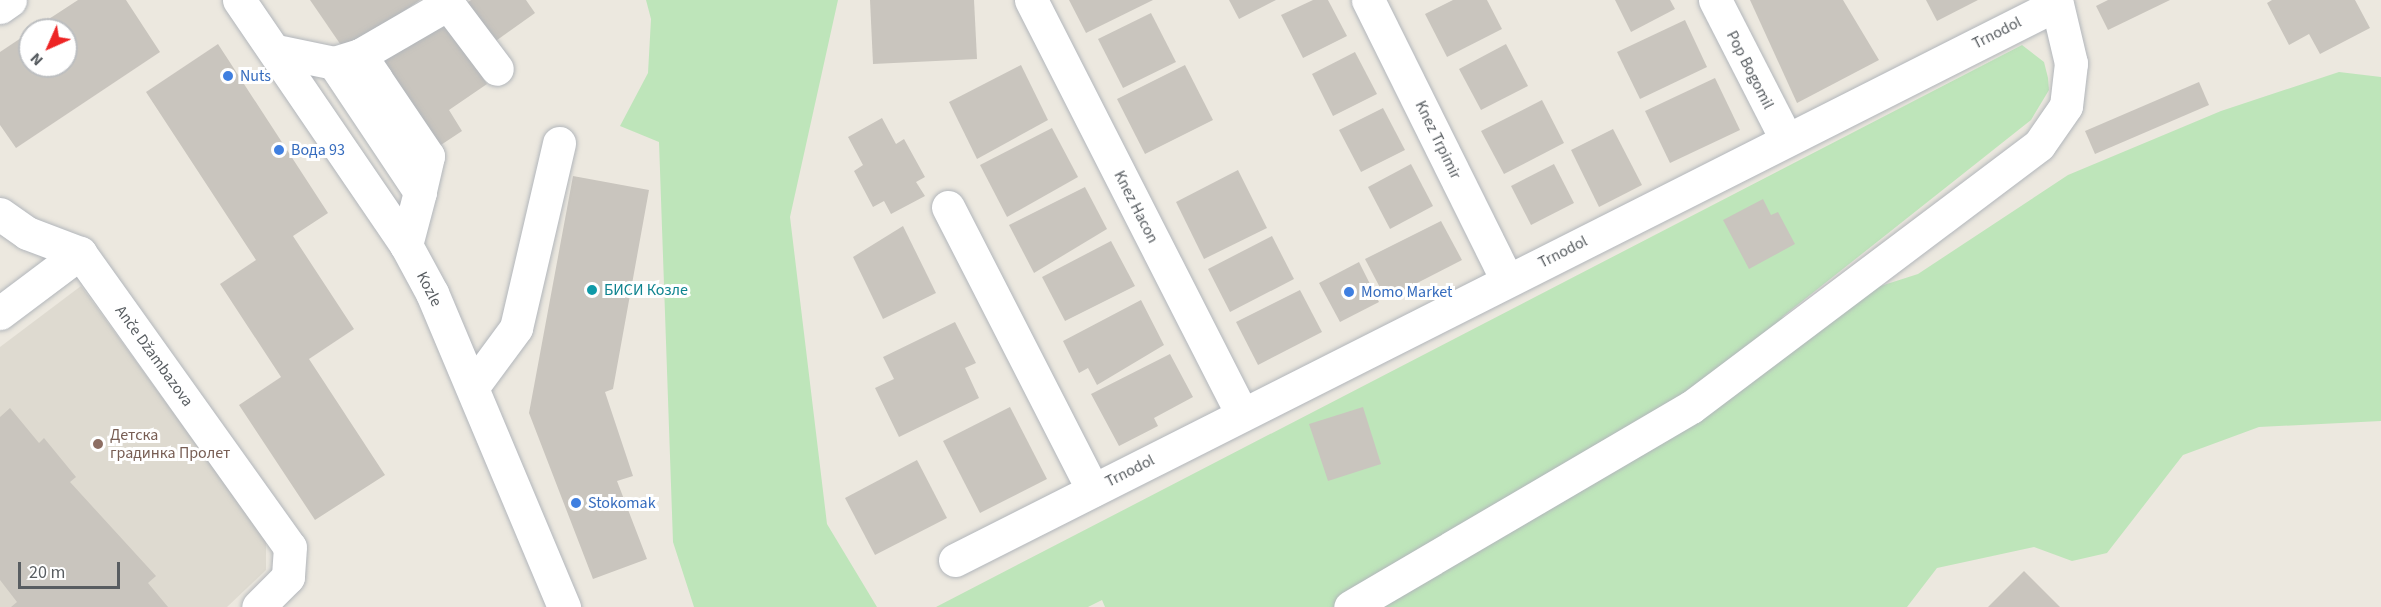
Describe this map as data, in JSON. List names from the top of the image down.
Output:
{
  "streets": {
    "street": [
      "Trnodol",
      "Pop Bogomil",
      "Knez Trpimir",
      "Knez Hacon",
      "Kozle",
      "Anče Džambazova"
    ]
  },
  "crossings": [
    ["Trnodol", "Pop Bogomil"],
    ["Trnodol", "Knez Trpimir"],
    ["Trnodol", "Knez Hacon"]
  ],
  "places": [
    "Nuts",
    "Вода 93",
    "БИСИ Козле",
    "Momo Market",
    "Детска градинка Пролет",
    "Stokomak"
  ],
  "scale_bar": "20 m",
  "north": "bottom left"
}
